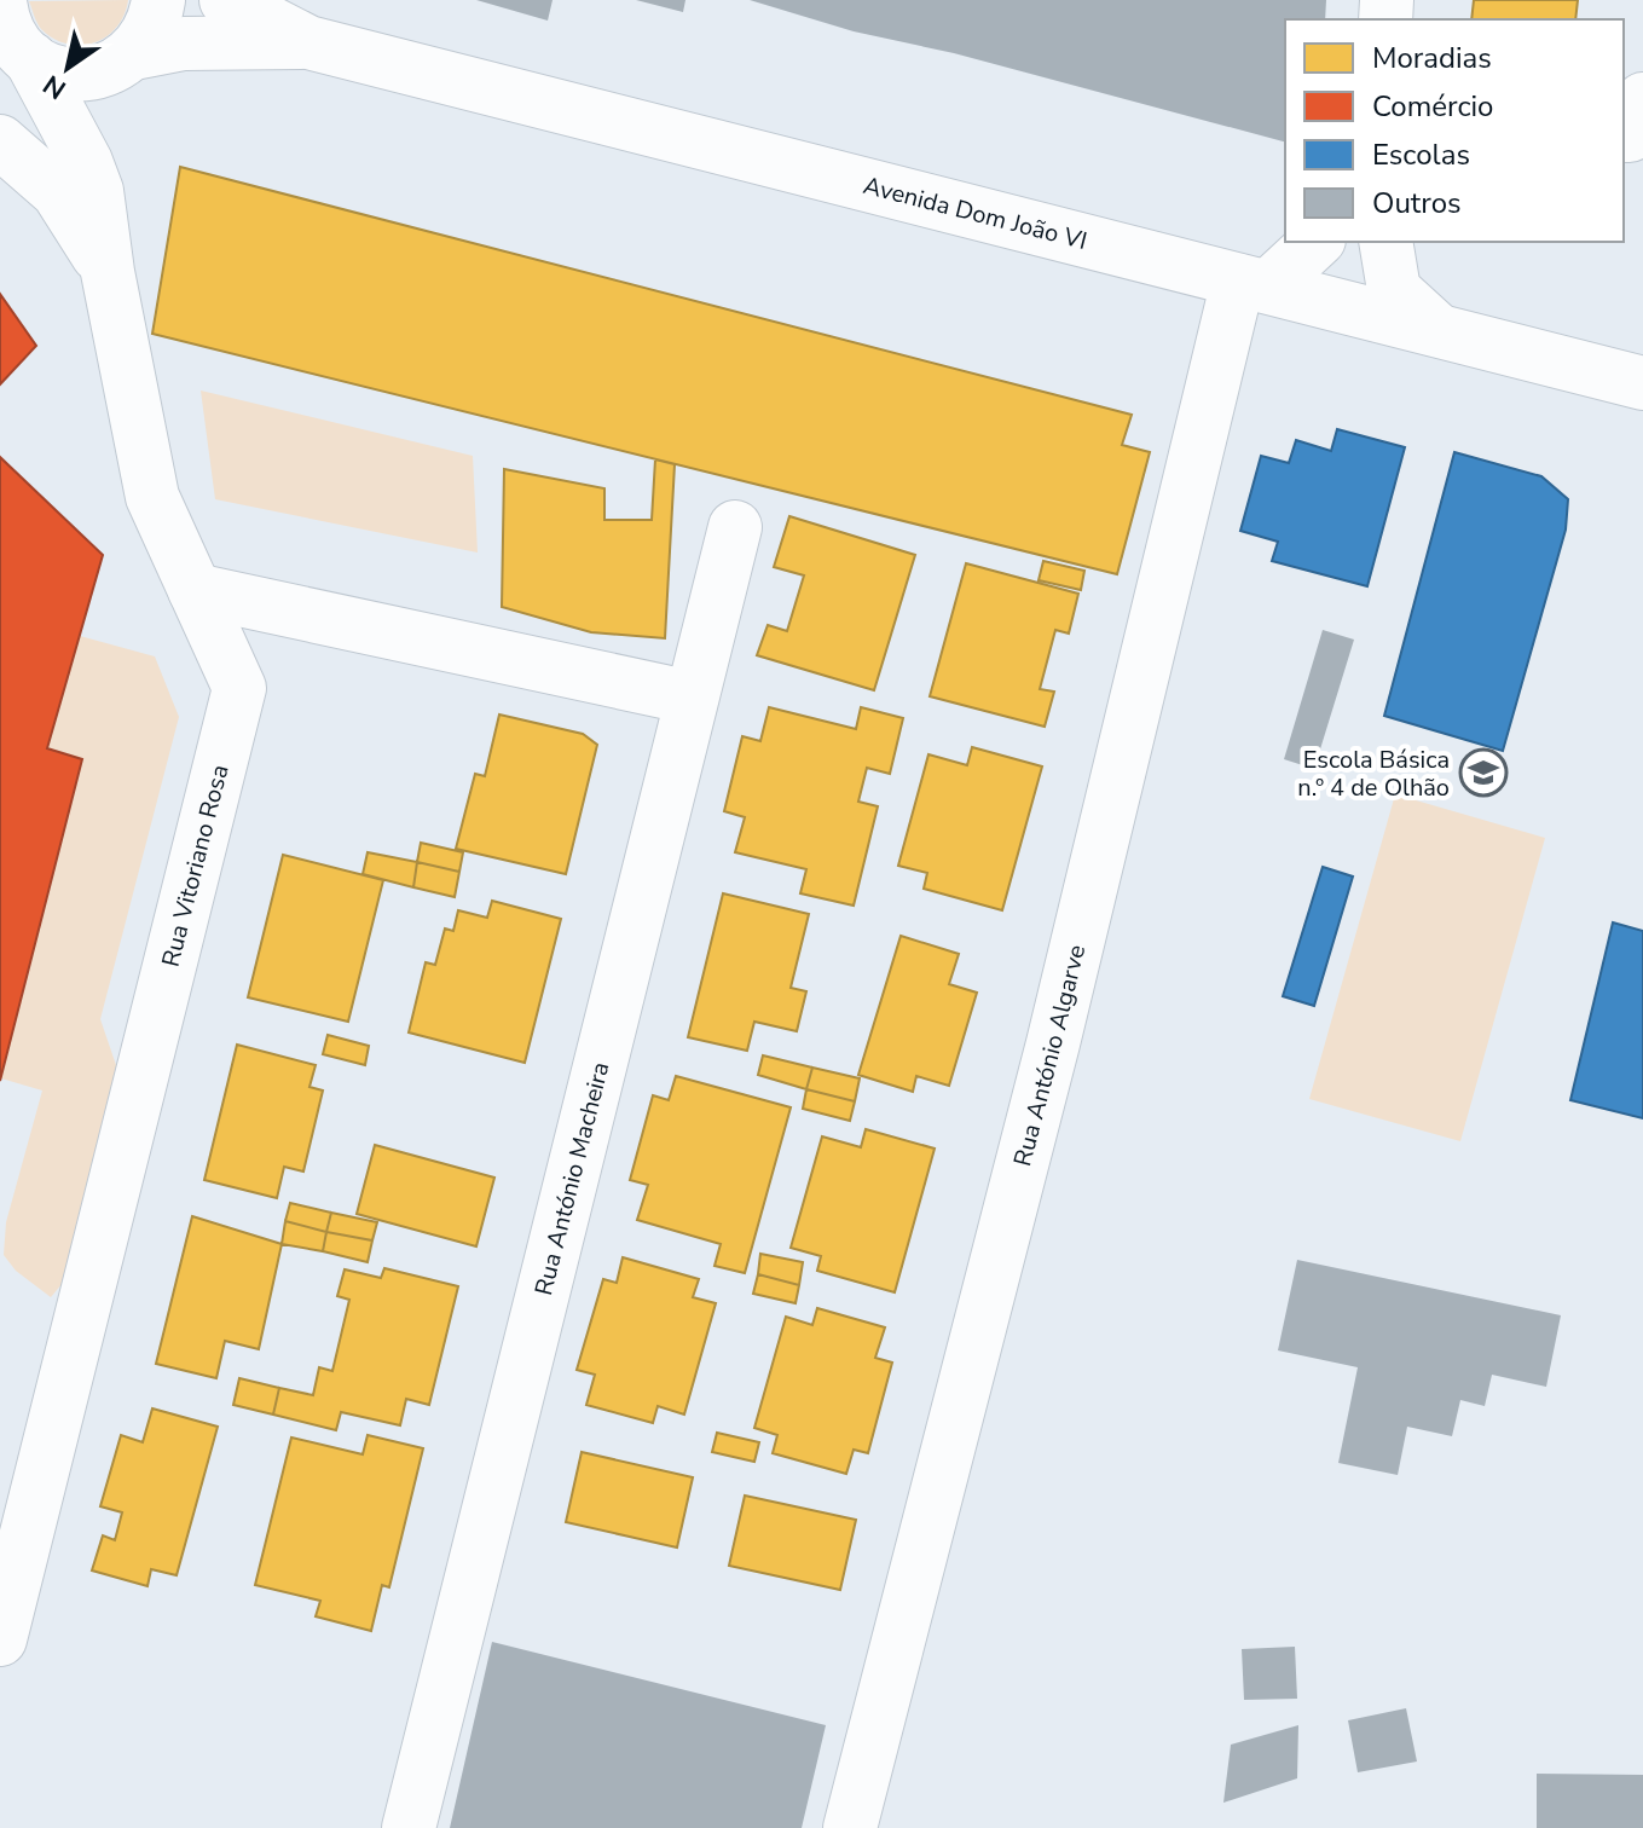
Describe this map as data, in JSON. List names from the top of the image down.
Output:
{
  "streets": {
    "street": [
      "Avenida Dom João VI",
      "Rua Vitoriano Rosa",
      "Rua António Algarve",
      "Rua António Macheira"
    ]
  },
  "crossings": [
    ["Avenida Dom João VI", "Rua Vitoriano Rosa"],
    ["Avenida Dom João VI", "Rua António Algarve"]
  ],
  "places": {
    "school or university": ["Escola Básica n.º 4 de Olhão"]
  },
  "legend": [
    "Moradias",
    "Comércio",
    "Escolas",
    "Outros"
  ],
  "north": "bottom left"
}
